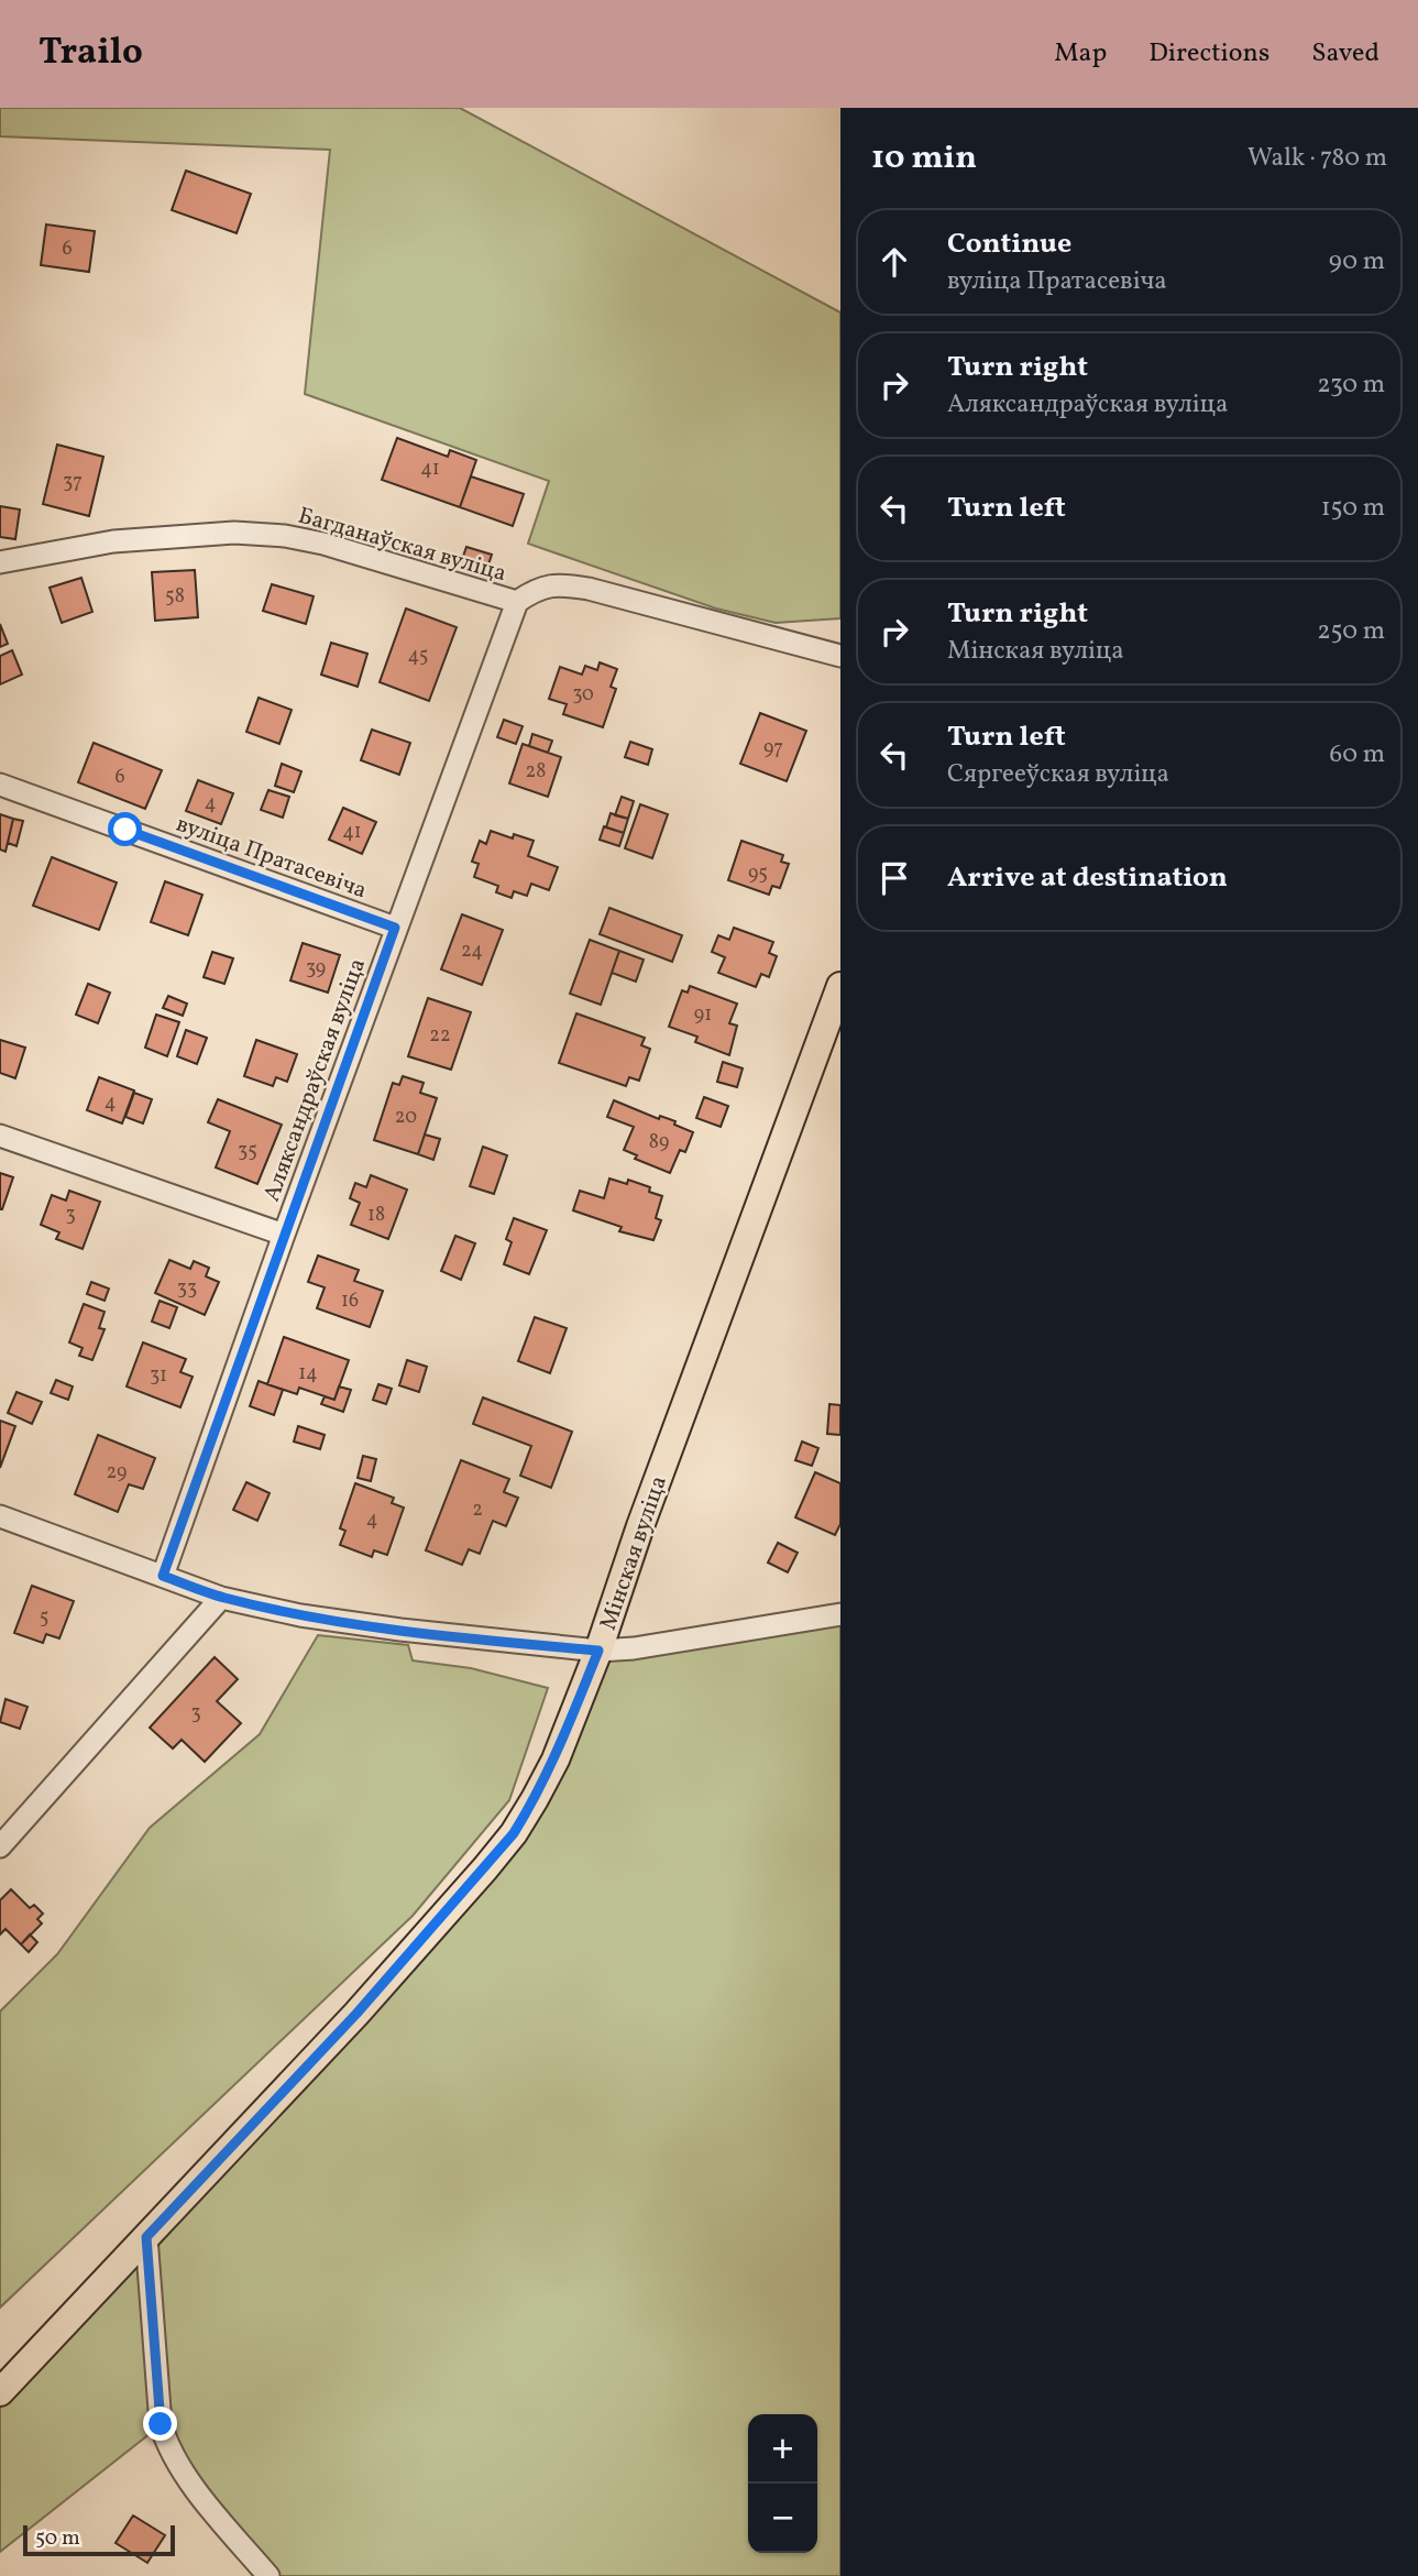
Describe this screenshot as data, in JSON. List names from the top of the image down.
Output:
{
  "streets": {
    "main road": ["Мінская вуліца"],
    "street": ["Багданаўская вуліца", "вуліца Пратасевіча", "Аляксандраўская вуліца"]
  },
  "crossings": [
    ["Багданаўская вуліца", "Аляксандраўская вуліца"],
    ["вуліца Пратасевіча", "Аляксандраўская вуліца"]
  ],
  "house_numbers": [
    "6",
    "41",
    "37",
    "58",
    "45",
    "30",
    "97",
    "28",
    "6",
    "4",
    "41",
    "95",
    "24",
    "39",
    "91",
    "22",
    "4",
    "20",
    "89",
    "35",
    "3",
    "18",
    "33",
    "16",
    "14",
    "31",
    "29",
    "2",
    "4",
    "5",
    "3"
  ],
  "scale_bar": "50 m",
  "page": {
    "header": "Trailo",
    "nav": ["Map", "Directions", "Saved"],
    "heading": ["10 min", "Walk · 780 m"],
    "list": [
      ["Continue", "вуліца Пратасевіча", "90 m"],
      ["Turn right", "Аляксандраўская вуліца", "230 m"],
      ["Turn left", "150 m"],
      ["Turn right", "Мінская вуліца", "250 m"],
      ["Turn left", "Сяргееўская вуліца", "60 m"],
      "Arrive at destination"
    ],
    "map_buttons": ["+", "−"],
    "scale": "50 m"
  }
}
